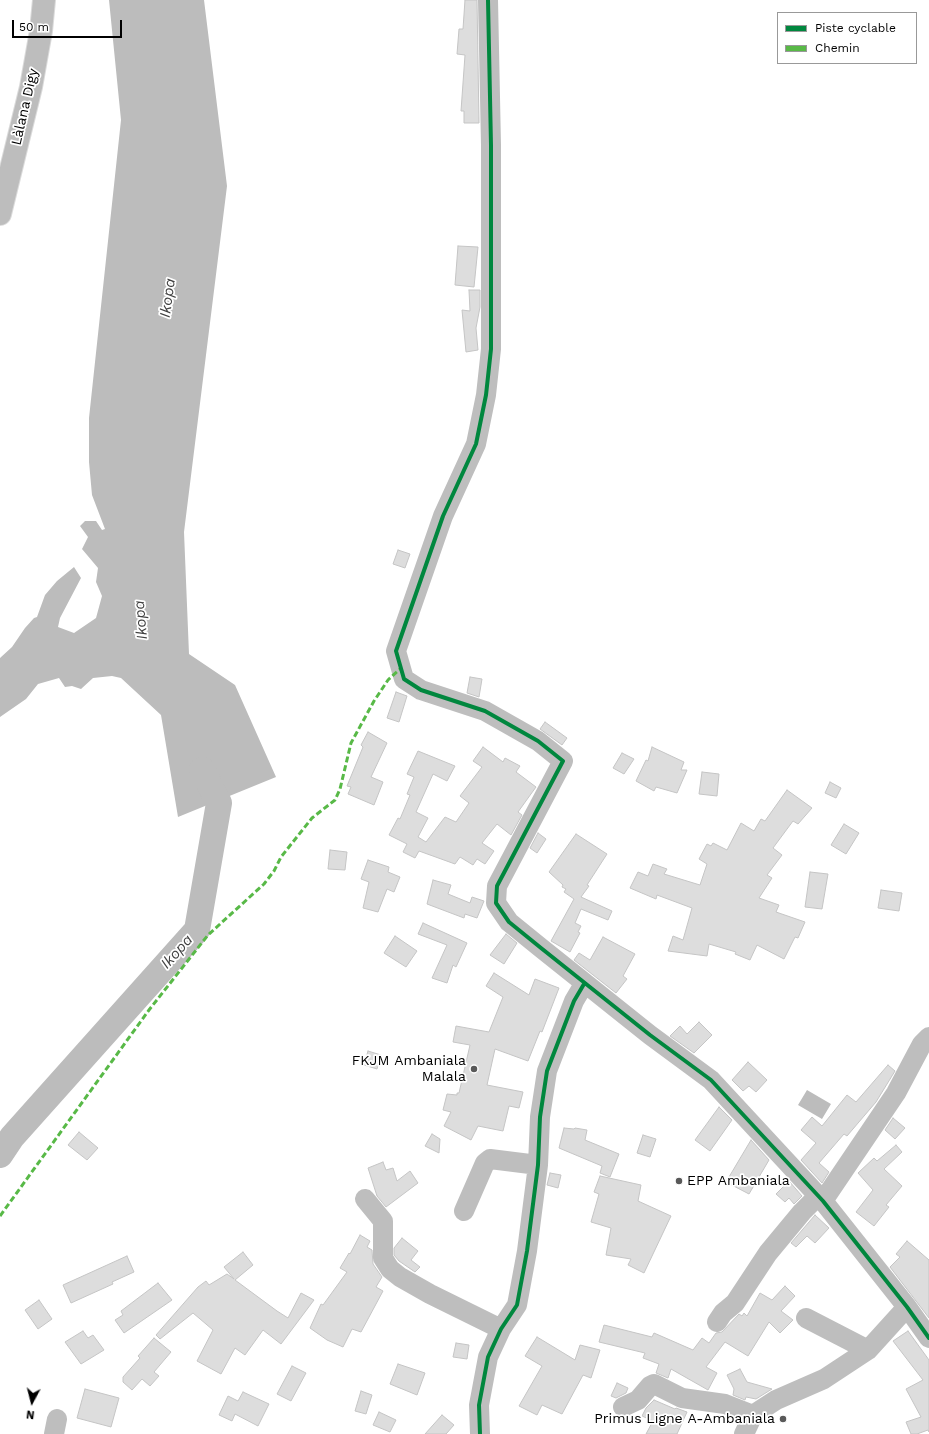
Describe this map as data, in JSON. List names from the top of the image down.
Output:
{
  "streets": {
    "main road": ["Làlana Digy"]
  },
  "water": ["Ikopa"],
  "places": ["FKJM Ambaniala Malala", "EPP Ambaniala", "Primus Ligne A-Ambaniala"],
  "legend": ["Piste cyclable", "Chemin"],
  "scale_bar": "50 m",
  "north": "bottom"
}
